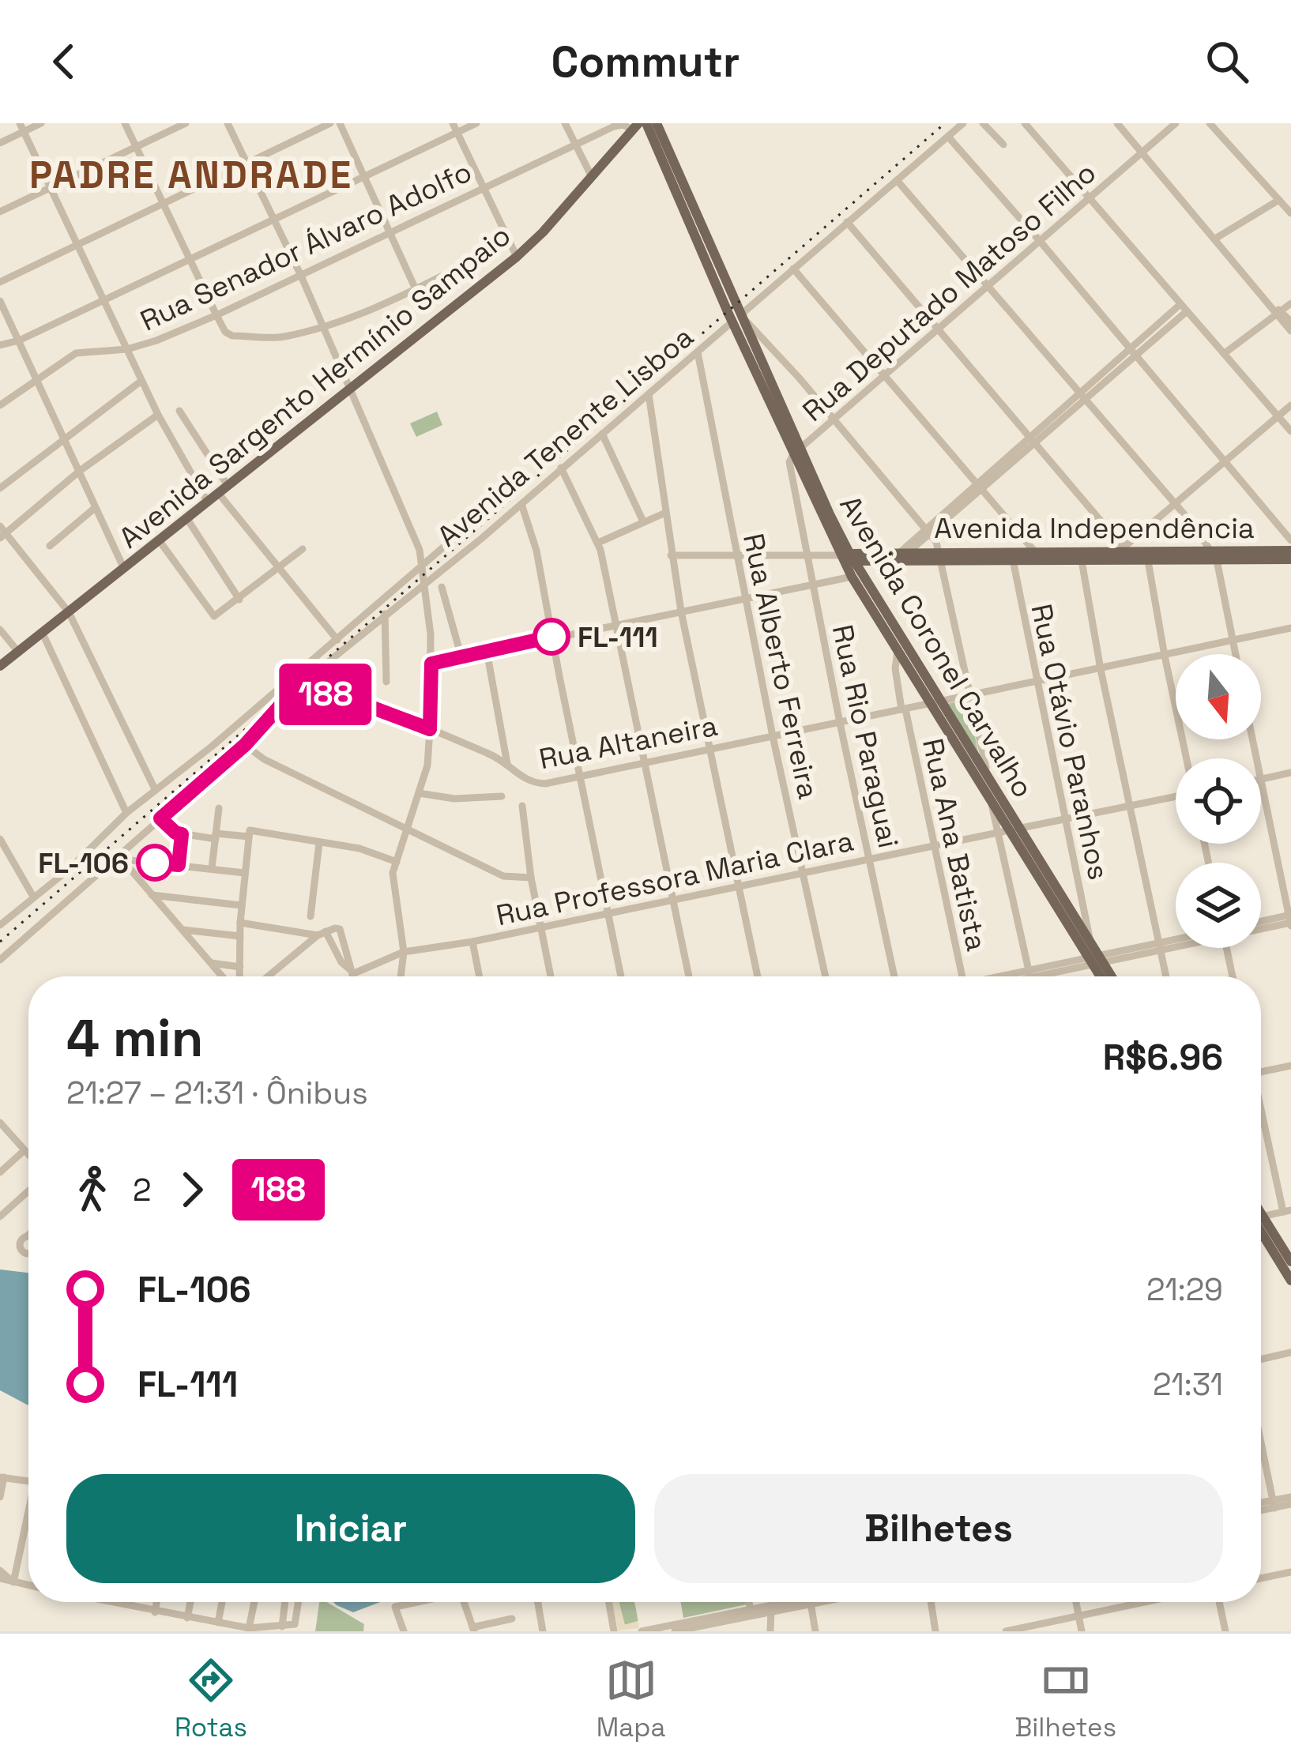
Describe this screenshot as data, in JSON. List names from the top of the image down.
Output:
{
  "streets": {
    "main road": ["Avenida Sargento Hermínio Sampaio", "Avenida Independência", "Avenida Coronel Carvalho"],
    "street": [
      "Rua Senador Álvaro Adolfo",
      "Rua Deputado Matoso Filho",
      "Avenida Tenente Lisboa",
      "Rua Alberto Ferreira",
      "Rua Rio Paraguai",
      "Rua Altaneira",
      "Rua Otávio Paranhos",
      "Rua Ana Batista",
      "Rua Professora Maria Clara"
    ]
  },
  "crossings": [
    ["Rua Senador Álvaro Adolfo", "Avenida Sargento Hermínio Sampaio"],
    ["Rua Deputado Matoso Filho", "Avenida Coronel Carvalho"],
    ["Rua Deputado Matoso Filho", "Rua Rio Paraguai"],
    ["Avenida Tenente Lisboa", "Avenida Coronel Carvalho"],
    ["Avenida Tenente Lisboa", "Rua Alberto Ferreira"],
    ["Avenida Tenente Lisboa", "Rua Altaneira"],
    ["Avenida Independência", "Avenida Coronel Carvalho"],
    ["Avenida Independência", "Rua Alberto Ferreira"],
    ["Avenida Independência", "Rua Rio Paraguai"],
    ["Avenida Independência", "Rua Otávio Paranhos"],
    ["Avenida Coronel Carvalho", "Rua Rio Paraguai"],
    ["Avenida Coronel Carvalho", "Rua Altaneira"],
    ["Avenida Coronel Carvalho", "Rua Otávio Paranhos"],
    ["Avenida Coronel Carvalho", "Rua Ana Batista"],
    ["Avenida Coronel Carvalho", "Rua Professora Maria Clara"],
    ["Rua Alberto Ferreira", "Rua Altaneira"],
    ["Rua Alberto Ferreira", "Rua Professora Maria Clara"],
    ["Rua Rio Paraguai", "Rua Altaneira"],
    ["Rua Rio Paraguai", "Rua Professora Maria Clara"],
    ["Rua Altaneira", "Rua Otávio Paranhos"],
    ["Rua Altaneira", "Rua Ana Batista"],
    ["Rua Otávio Paranhos", "Rua Professora Maria Clara"],
    ["Rua Ana Batista", "Rua Professora Maria Clara"]
  ],
  "districts": ["PADRE ANDRADE"],
  "places": ["FL-111", "FL-106"],
  "lines": ["bus line 188"],
  "north": "bottom",
  "page": {
    "header": "Commutr",
    "on_map": "188",
    "heading": ["4 min", "21:27 – 21:31 · Ônibus", "R$6.96"],
    "legs": ["2", "188"],
    "list": [
      {
        "name": "FL-106",
        "value": "21:29"
      },
      {
        "name": "FL-111",
        "value": "21:31"
      }
    ],
    "buttons": ["Iniciar", "Bilhetes"],
    "tabs": ["Rotas", "Mapa", "Bilhetes"]
  }
}
